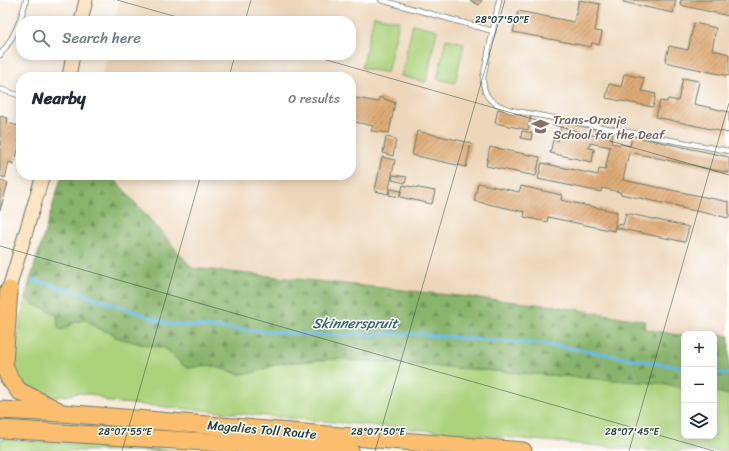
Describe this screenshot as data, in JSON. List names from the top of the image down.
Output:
{
  "streets": {
    "highway": ["Magalies Toll Route"]
  },
  "water": ["Skinnerspruit"],
  "places": {
    "school or university": ["Trans-Oranje School for the Deaf"]
  },
  "page": {
    "search": "Search here",
    "heading": ["Nearby", "0 results"],
    "map_buttons": ["+", "−"]
  },
  "coordinates": ["28°07'50\"E", "28°07'55\"E", "28°07'45\"E"]
}
